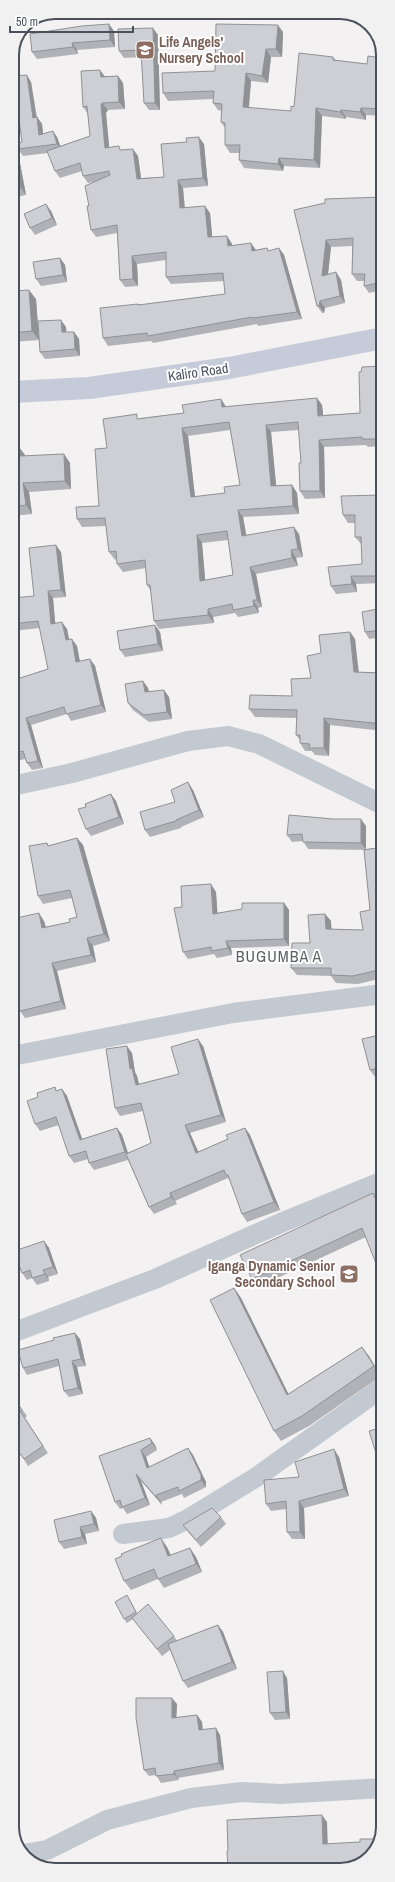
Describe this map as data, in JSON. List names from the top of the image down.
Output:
{
  "streets": {
    "main road": ["Kaliro Road"]
  },
  "districts": ["BUGUMBA A"],
  "places": {
    "school or university": ["Life Angels' Nursery School", "Iganga Dynamic Senior Secondary School"]
  },
  "scale_bar": "50 m"
}
